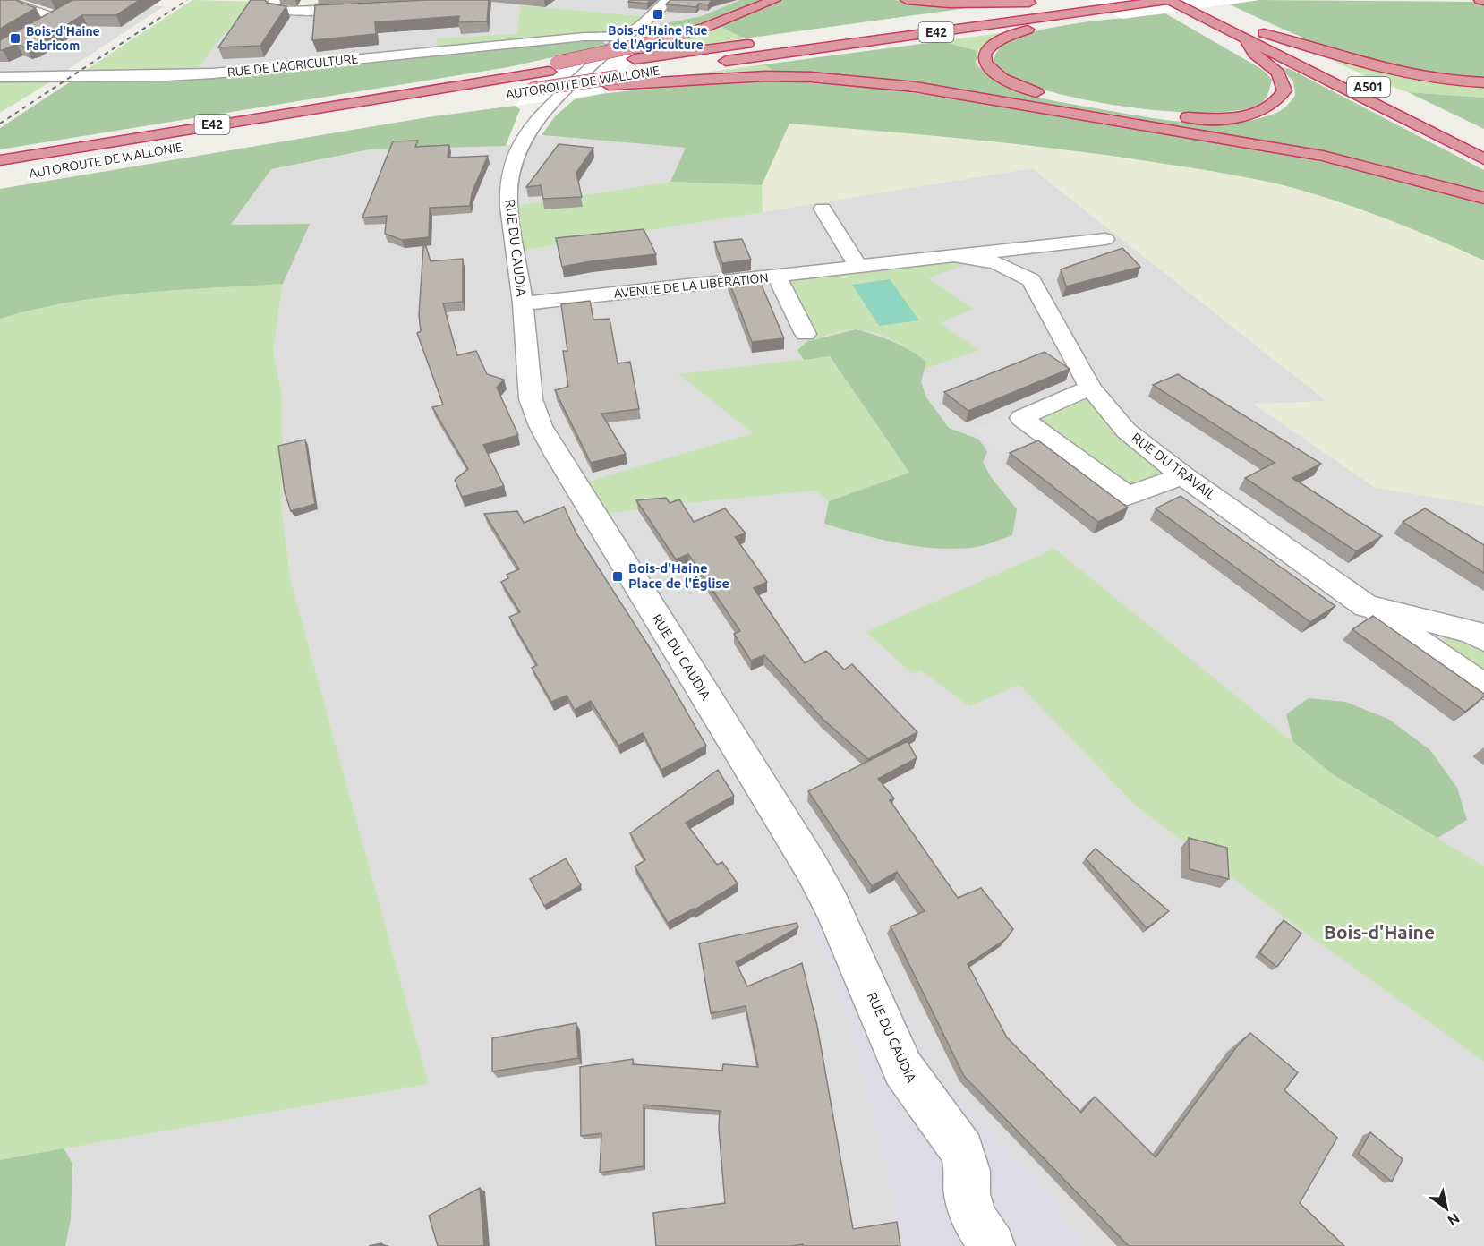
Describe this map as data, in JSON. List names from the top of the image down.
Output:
{
  "streets": {
    "highway": ["E42", "AUTOROUTE DE WALLONIE", "A501"],
    "street": [
      "RUE DE L'AGRICULTURE",
      "RUE DU CAUDIA",
      "AVENUE DE LA LIBÉRATION",
      "RUE DU TRAVAIL"
    ]
  },
  "crossings": [
    ["E42", "A501"],
    ["RUE DE L'AGRICULTURE", "AUTOROUTE DE WALLONIE"],
    ["RUE DE L'AGRICULTURE", "RUE DU CAUDIA"],
    ["AUTOROUTE DE WALLONIE", "RUE DU CAUDIA"],
    ["RUE DU CAUDIA", "AVENUE DE LA LIBÉRATION"]
  ],
  "districts": ["Bois-d'Haine"],
  "places": {
    "transit": ["Bois-d'Haine Rue de l'Agriculture", "Bois-d'Haine Fabricom", "Bois-d'Haine Place de l'Église"]
  },
  "north": "bottom right"
}
